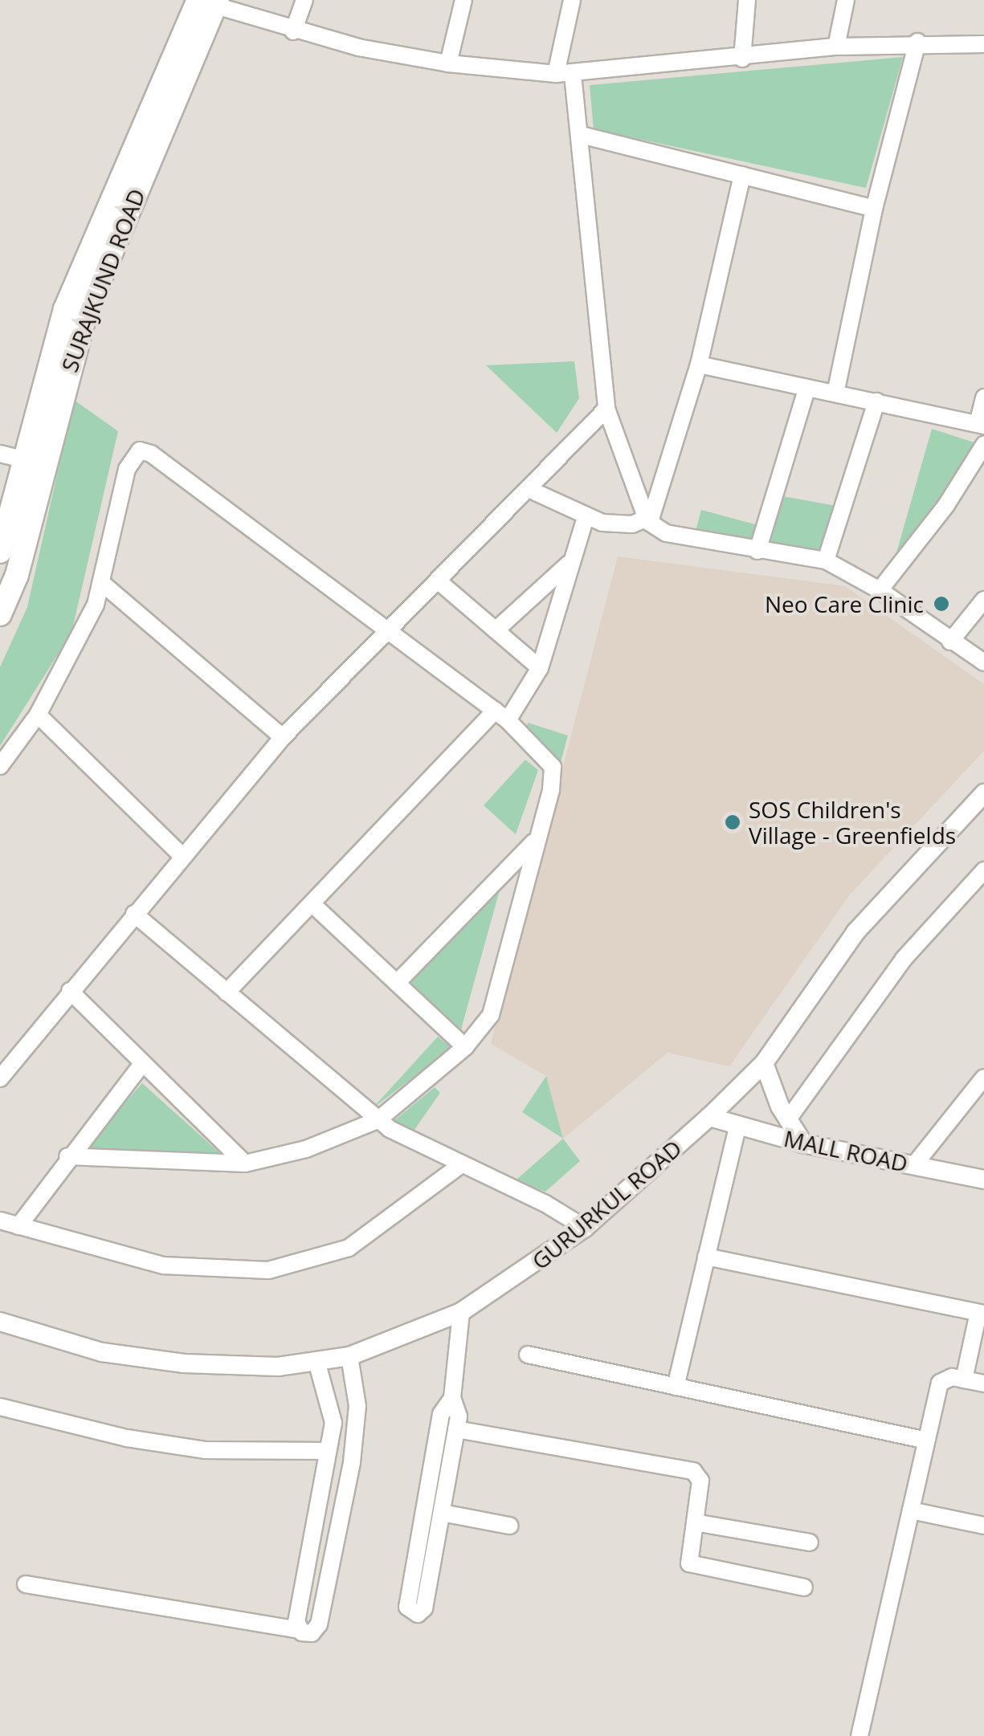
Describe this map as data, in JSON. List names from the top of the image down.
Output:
{
  "streets": {
    "main road": ["SURAJKUND ROAD"],
    "street": ["MALL ROAD", "GURURKUL ROAD"]
  },
  "crossings": [
    ["MALL ROAD", "GURURKUL ROAD"]
  ],
  "places": ["Neo Care Clinic", "SOS Children's Village - Greenfields"]
}
